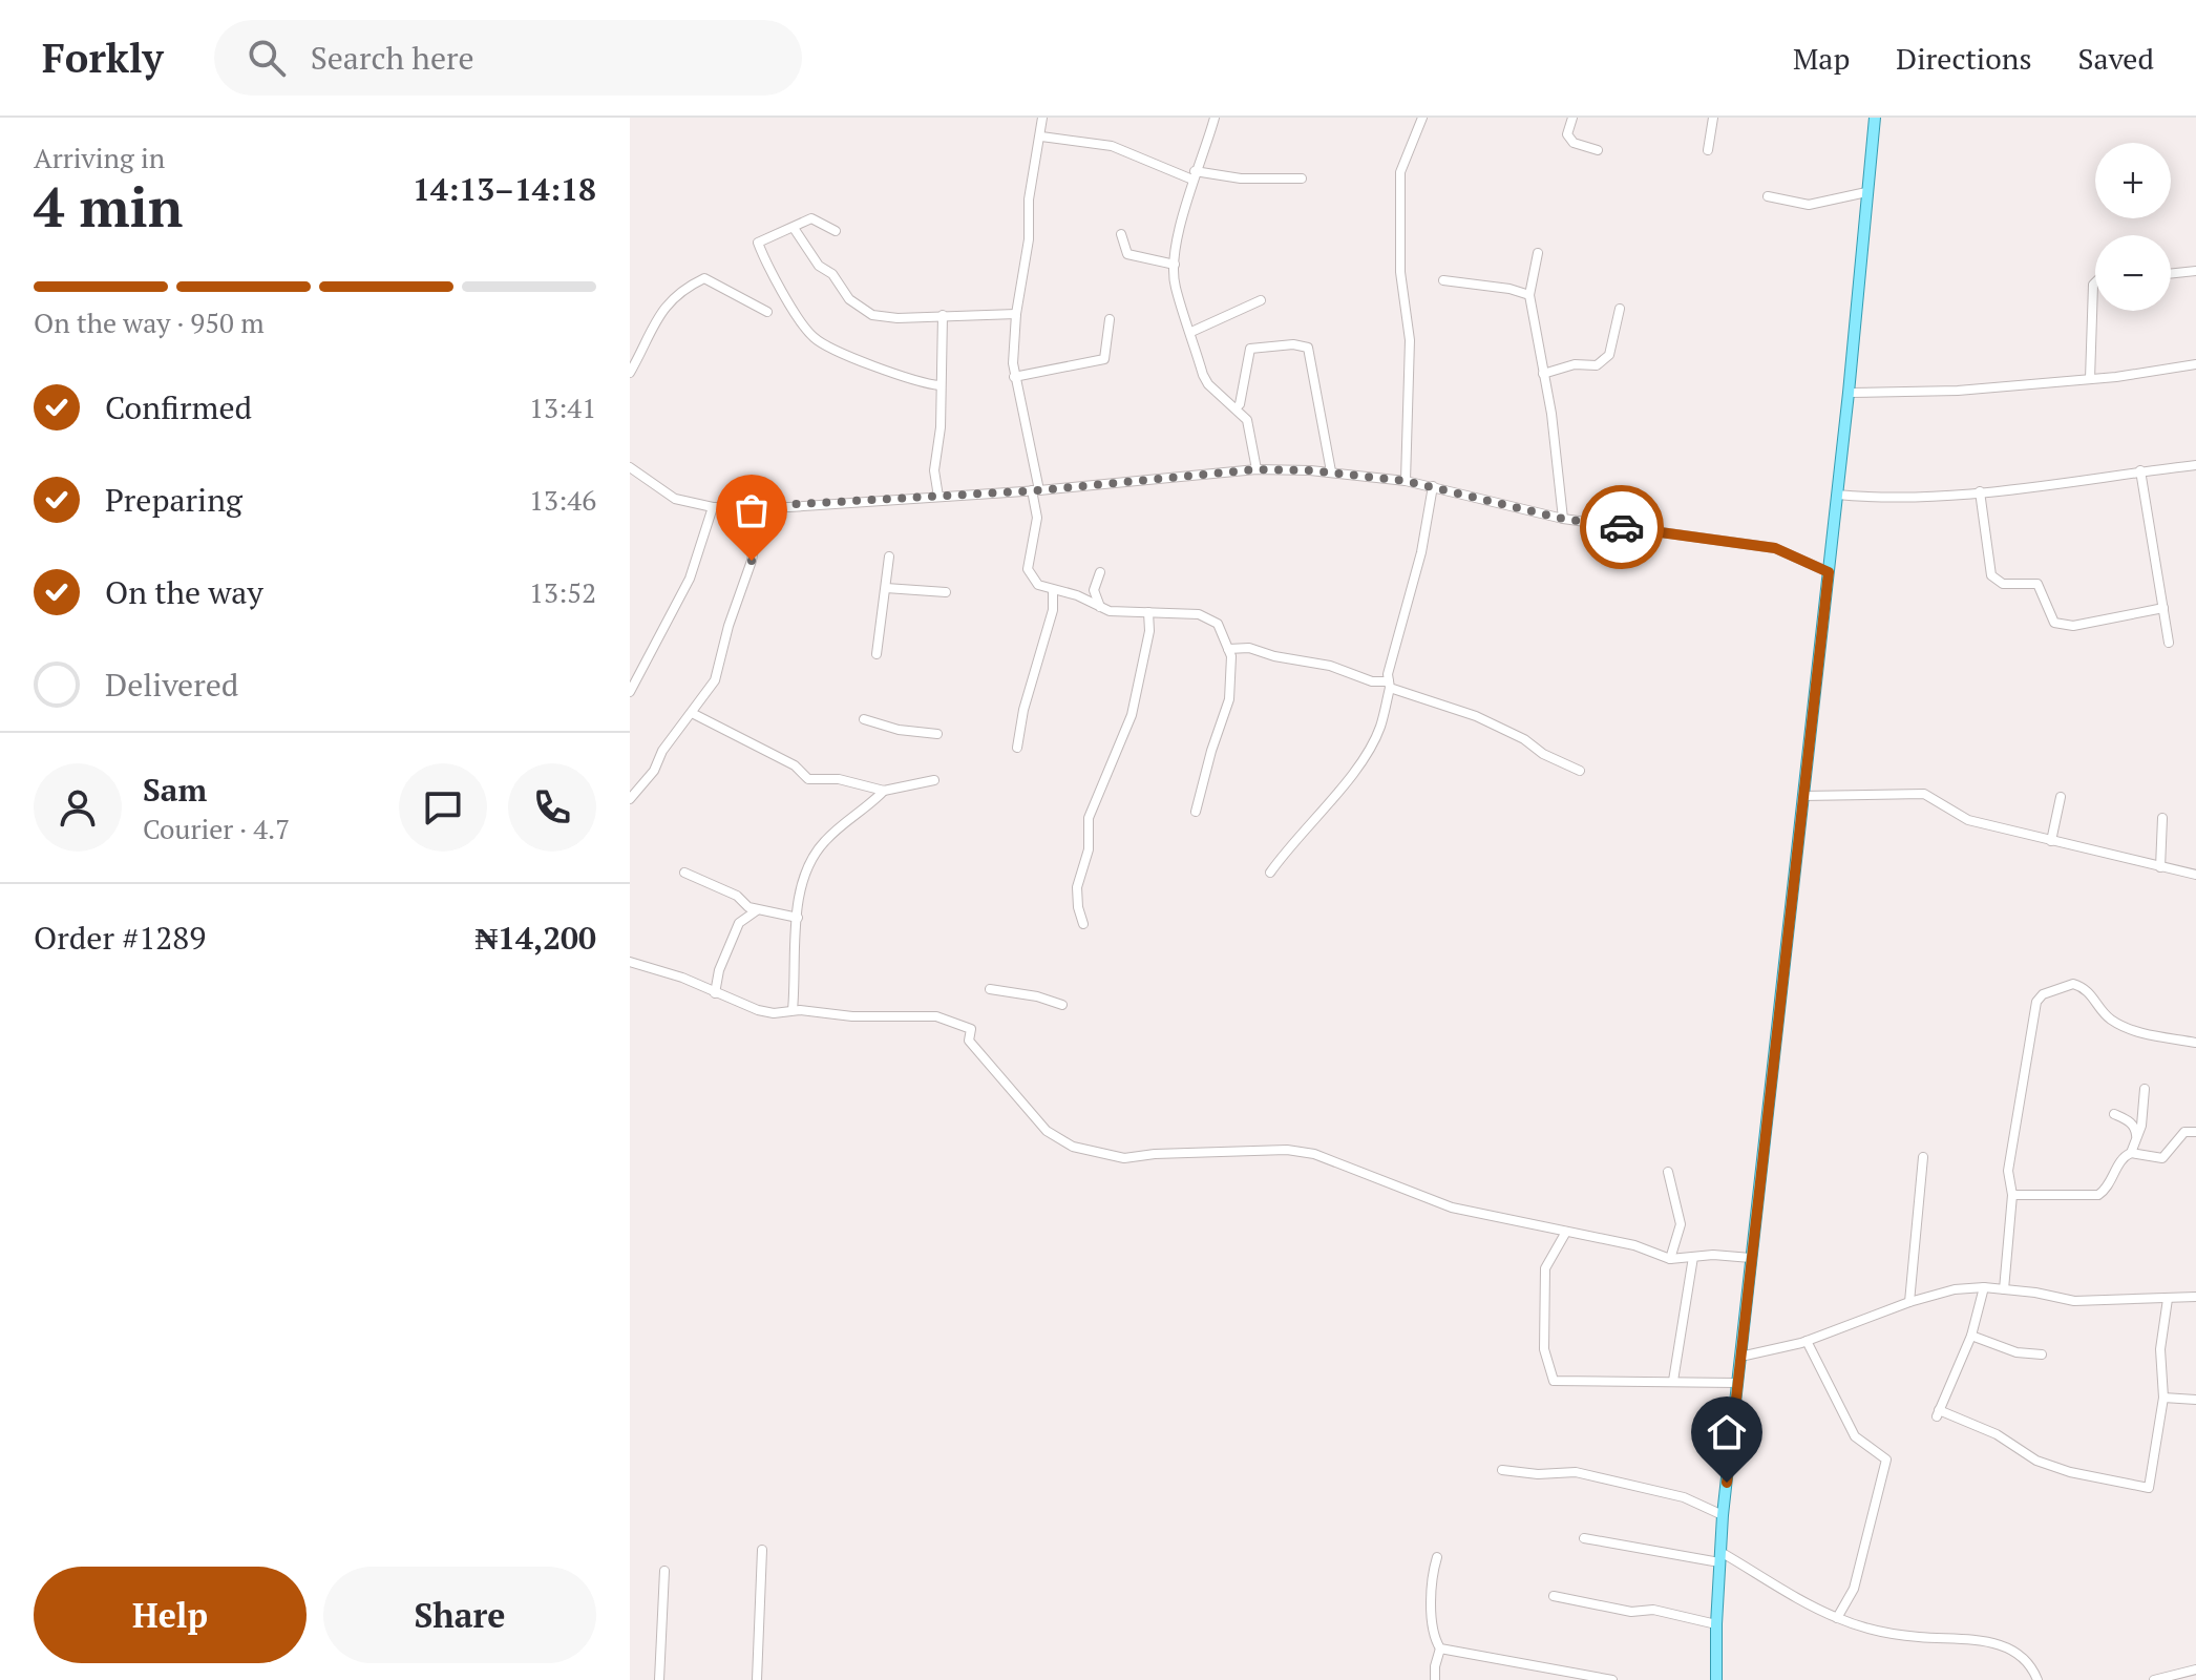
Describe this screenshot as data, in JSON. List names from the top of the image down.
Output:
{
  "page": {
    "header": "Forkly",
    "search": "Search here",
    "nav": ["Map", "Directions", "Saved"],
    "heading": ["4 min", "Arriving in", "14:13–14:18"],
    "panel": [
      "Sam",
      "Courier · 4.7",
      "Order #1289",
      "₦14,200"
    ],
    "map_buttons": ["+", "−"],
    "bar": "On the way · 950 m",
    "list": [
      ["Confirmed", "13:41"],
      ["Preparing", "13:46"],
      ["On the way", "13:52"],
      "Delivered"
    ],
    "buttons": ["Help", "Share"]
  }
}
